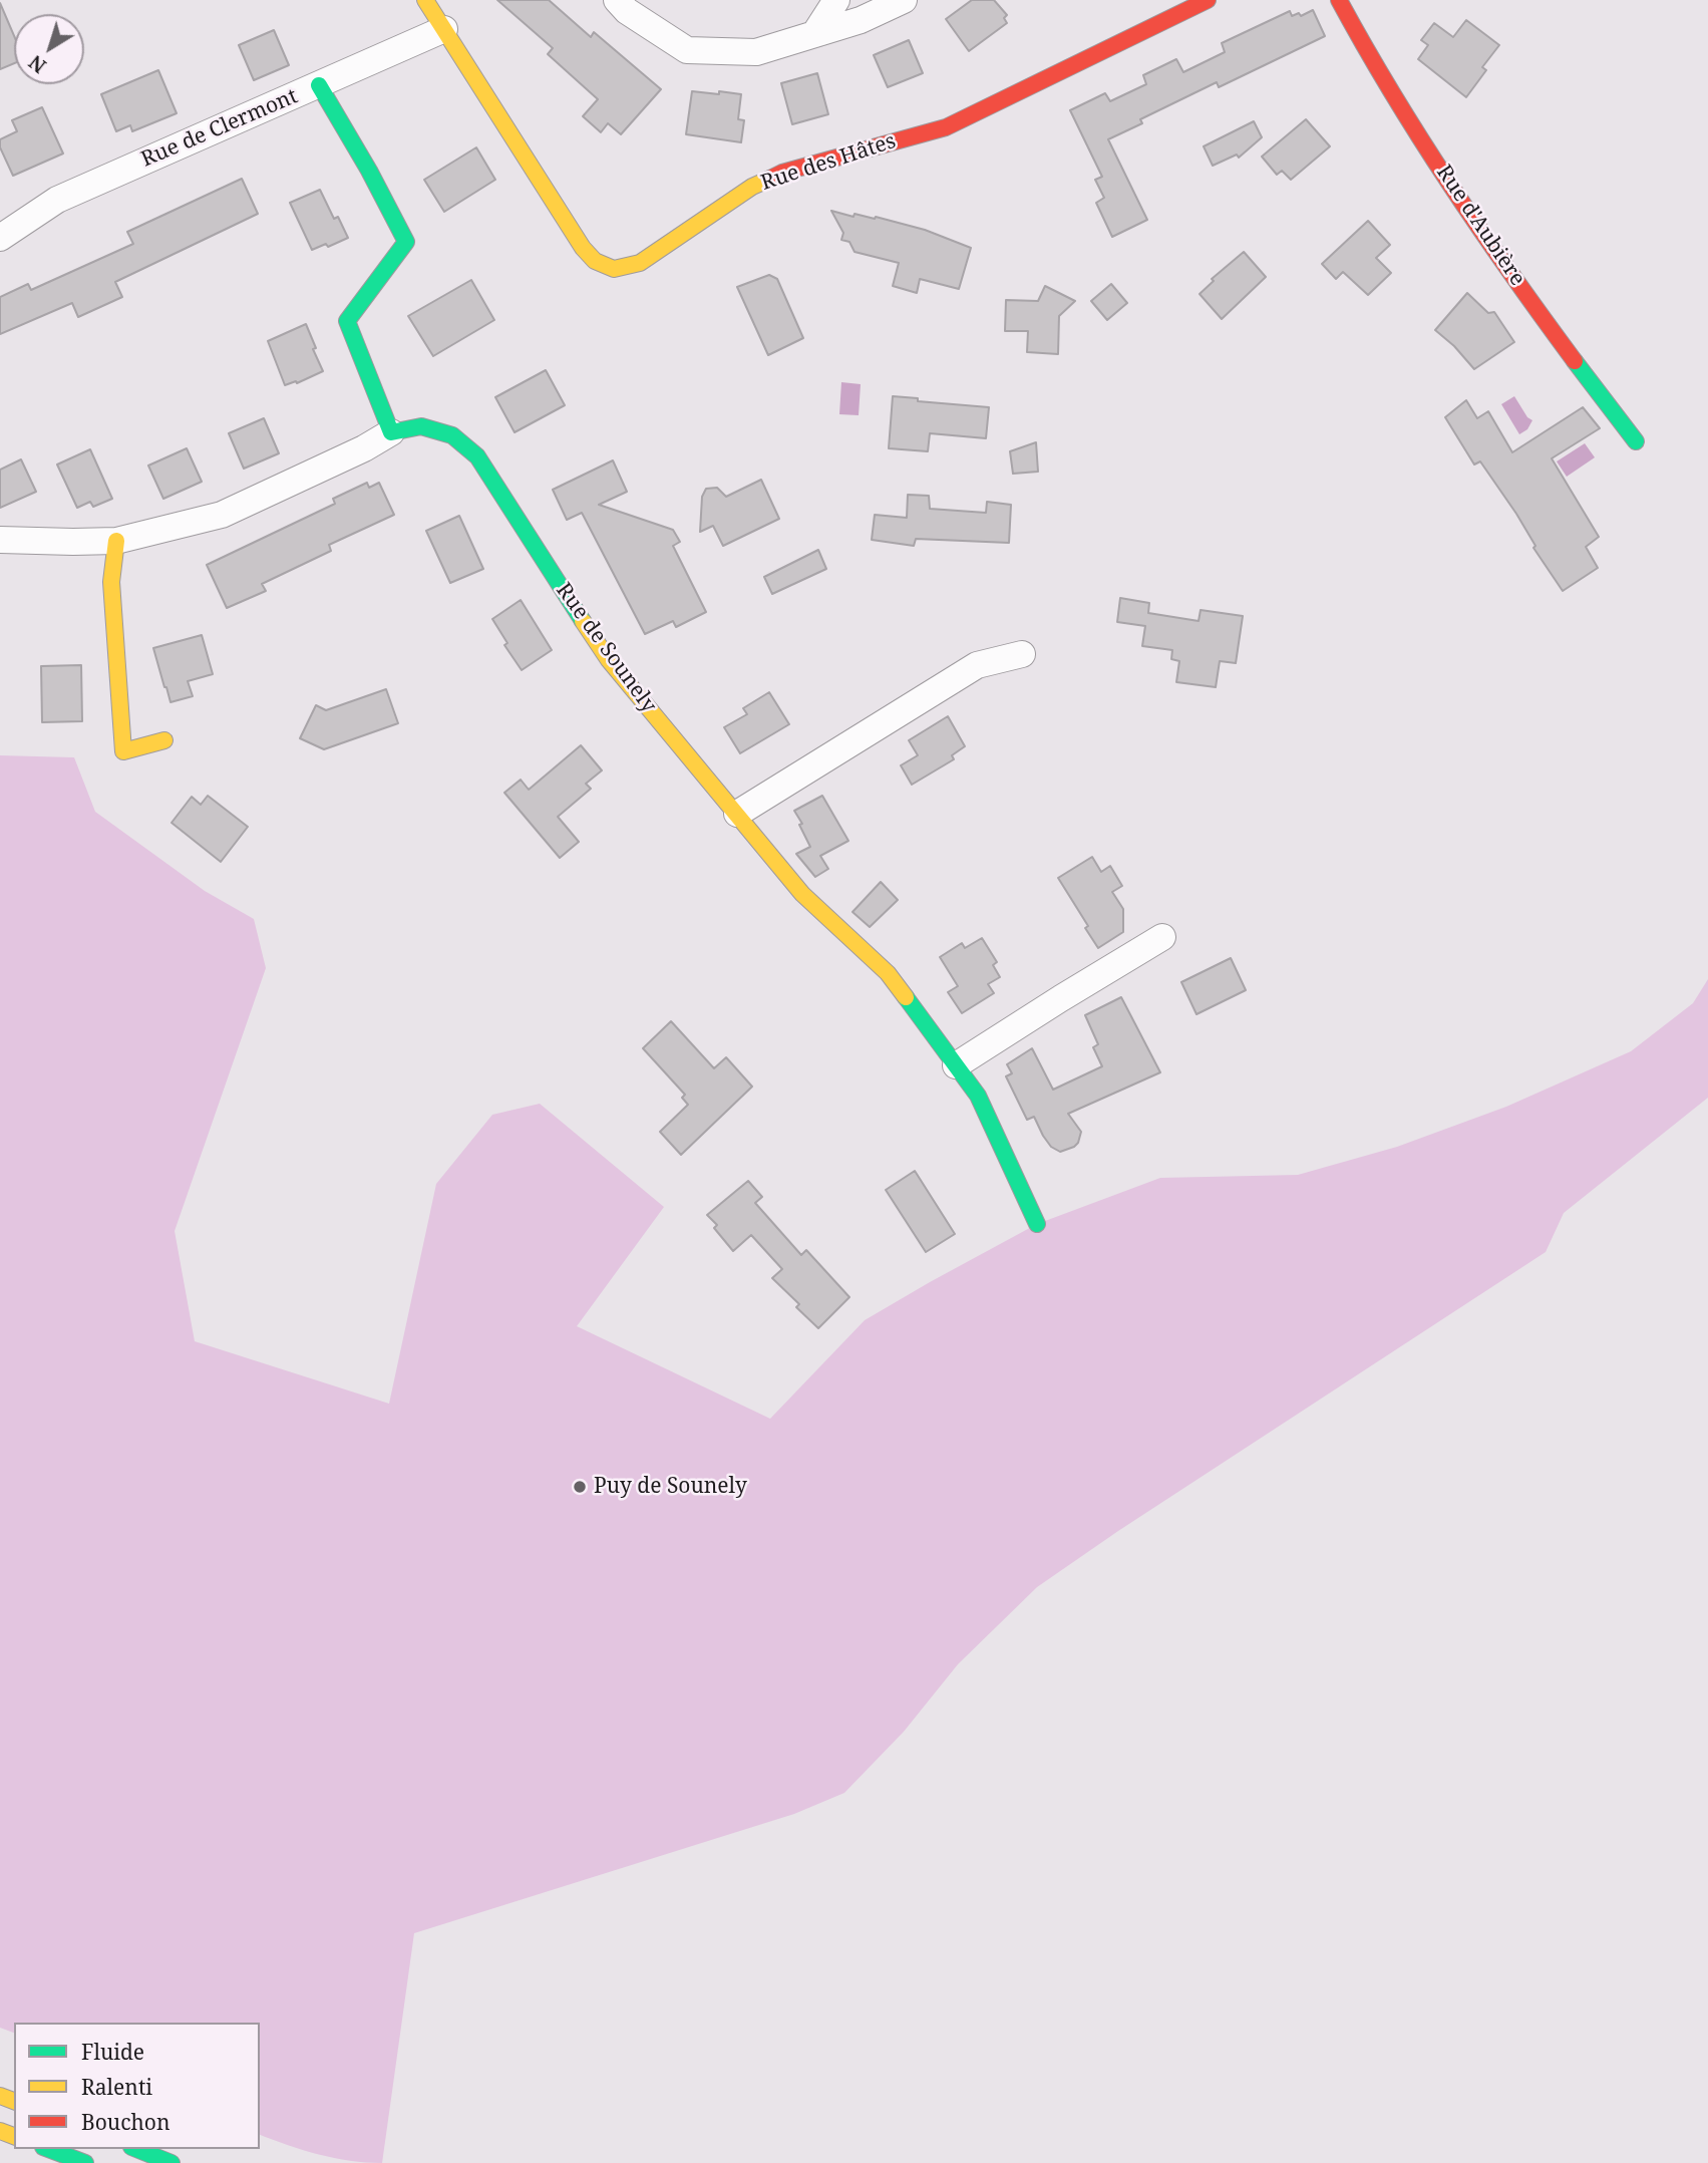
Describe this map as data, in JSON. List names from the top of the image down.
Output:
{
  "streets": {
    "main road": ["Rue des Hâtes", "Rue d'Aubière", "Rue de Sounely"],
    "street": ["Rue de Clermont"]
  },
  "crossings": [
    ["Rue de Clermont", "Rue des Hâtes"]
  ],
  "places": ["Puy de Sounely"],
  "legend": ["Fluide", "Ralenti", "Bouchon"],
  "north": "bottom left"
}
